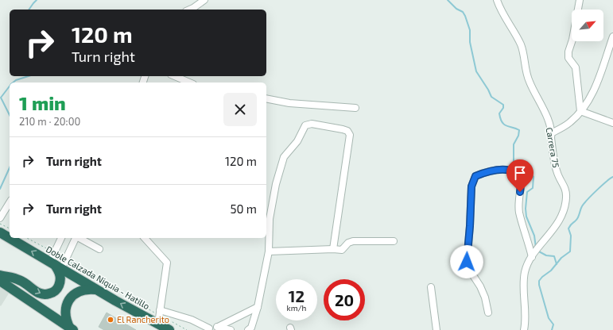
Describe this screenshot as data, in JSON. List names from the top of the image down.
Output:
{
  "streets": {
    "highway": ["Doble Calzada Niquia - Hatillo"],
    "street": ["Carrera 75"]
  },
  "places": ["El Rancherito"],
  "north": "top right",
  "page": {
    "turn": ["120 m", "Turn right"],
    "heading": ["1 min", "210 m · 20:00"],
    "list": [
      {
        "name": "Turn right",
        "value": "120 m"
      },
      {
        "name": "Turn right",
        "value": "50 m"
      }
    ],
    "speed": "12 km/h",
    "limit": "20"
  }
}
